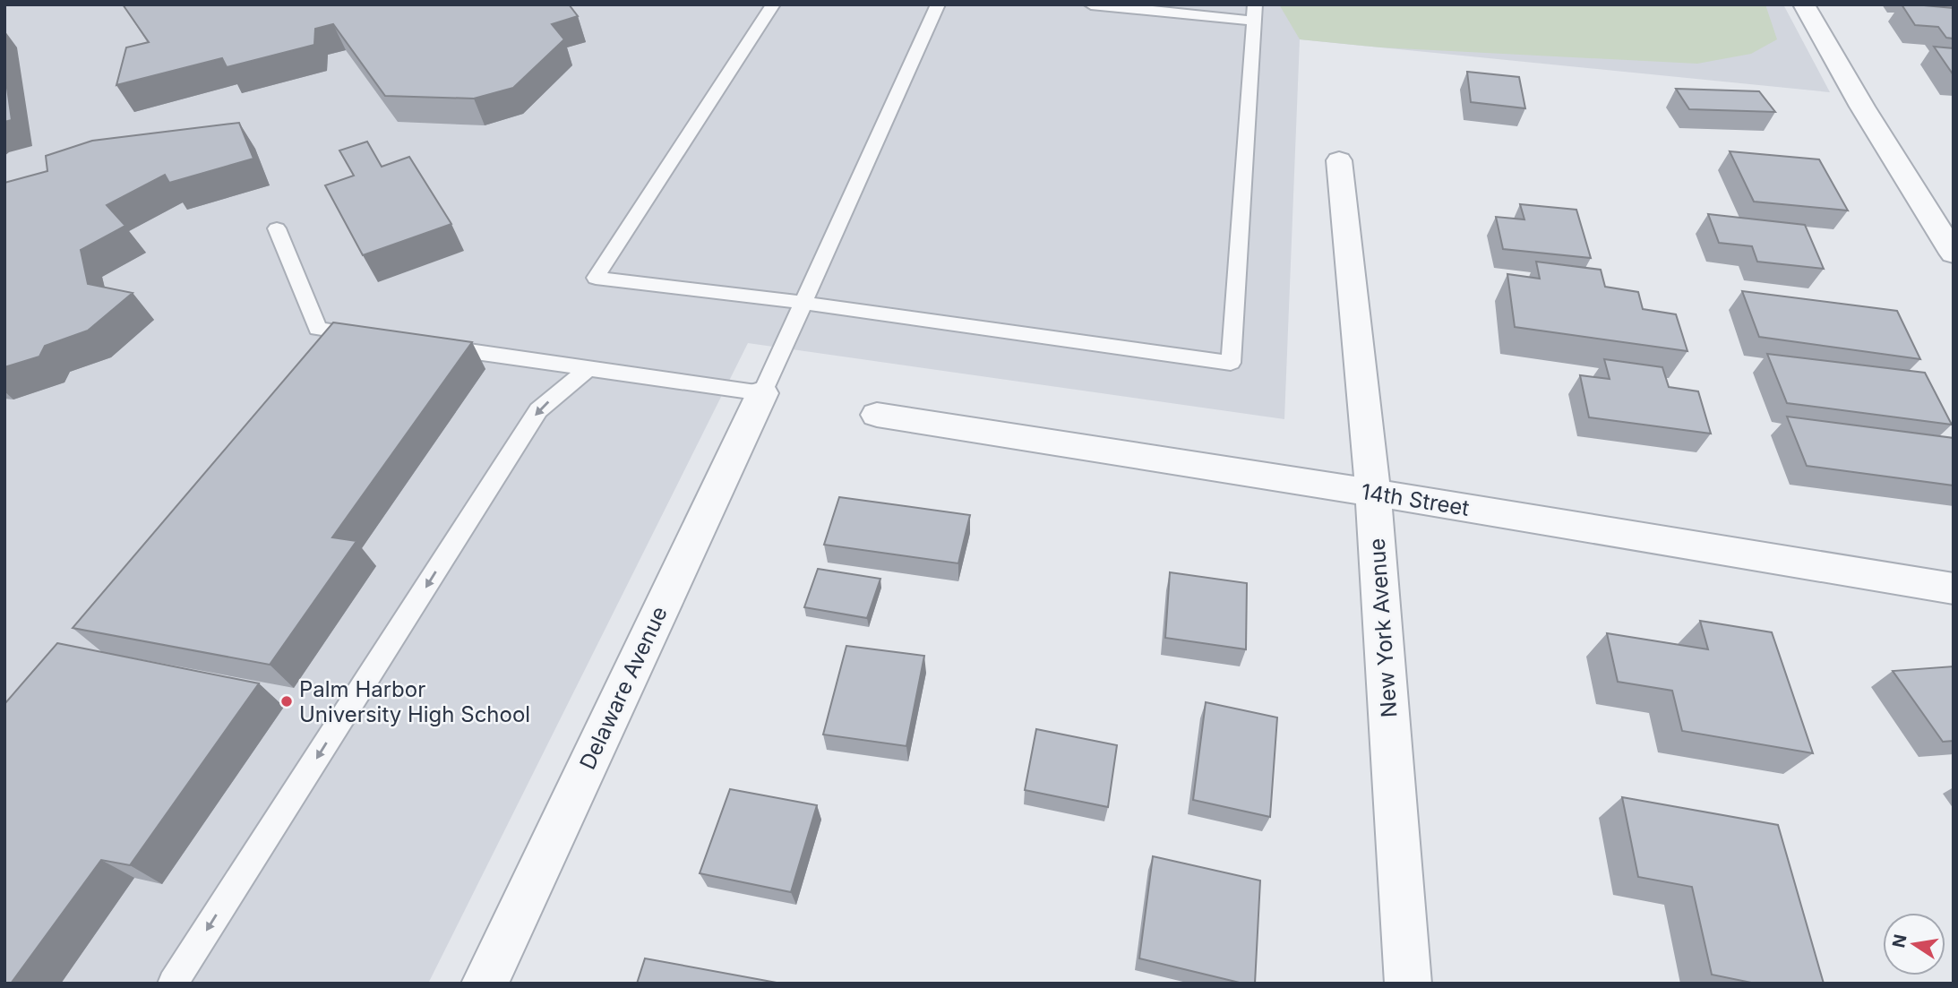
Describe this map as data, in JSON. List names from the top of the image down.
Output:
{
  "streets": {
    "street": ["14th Street", "New York Avenue", "Delaware Avenue"]
  },
  "crossings": [
    ["14th Street", "New York Avenue"]
  ],
  "places": ["Palm Harbor University High School"],
  "north": "left"
}
